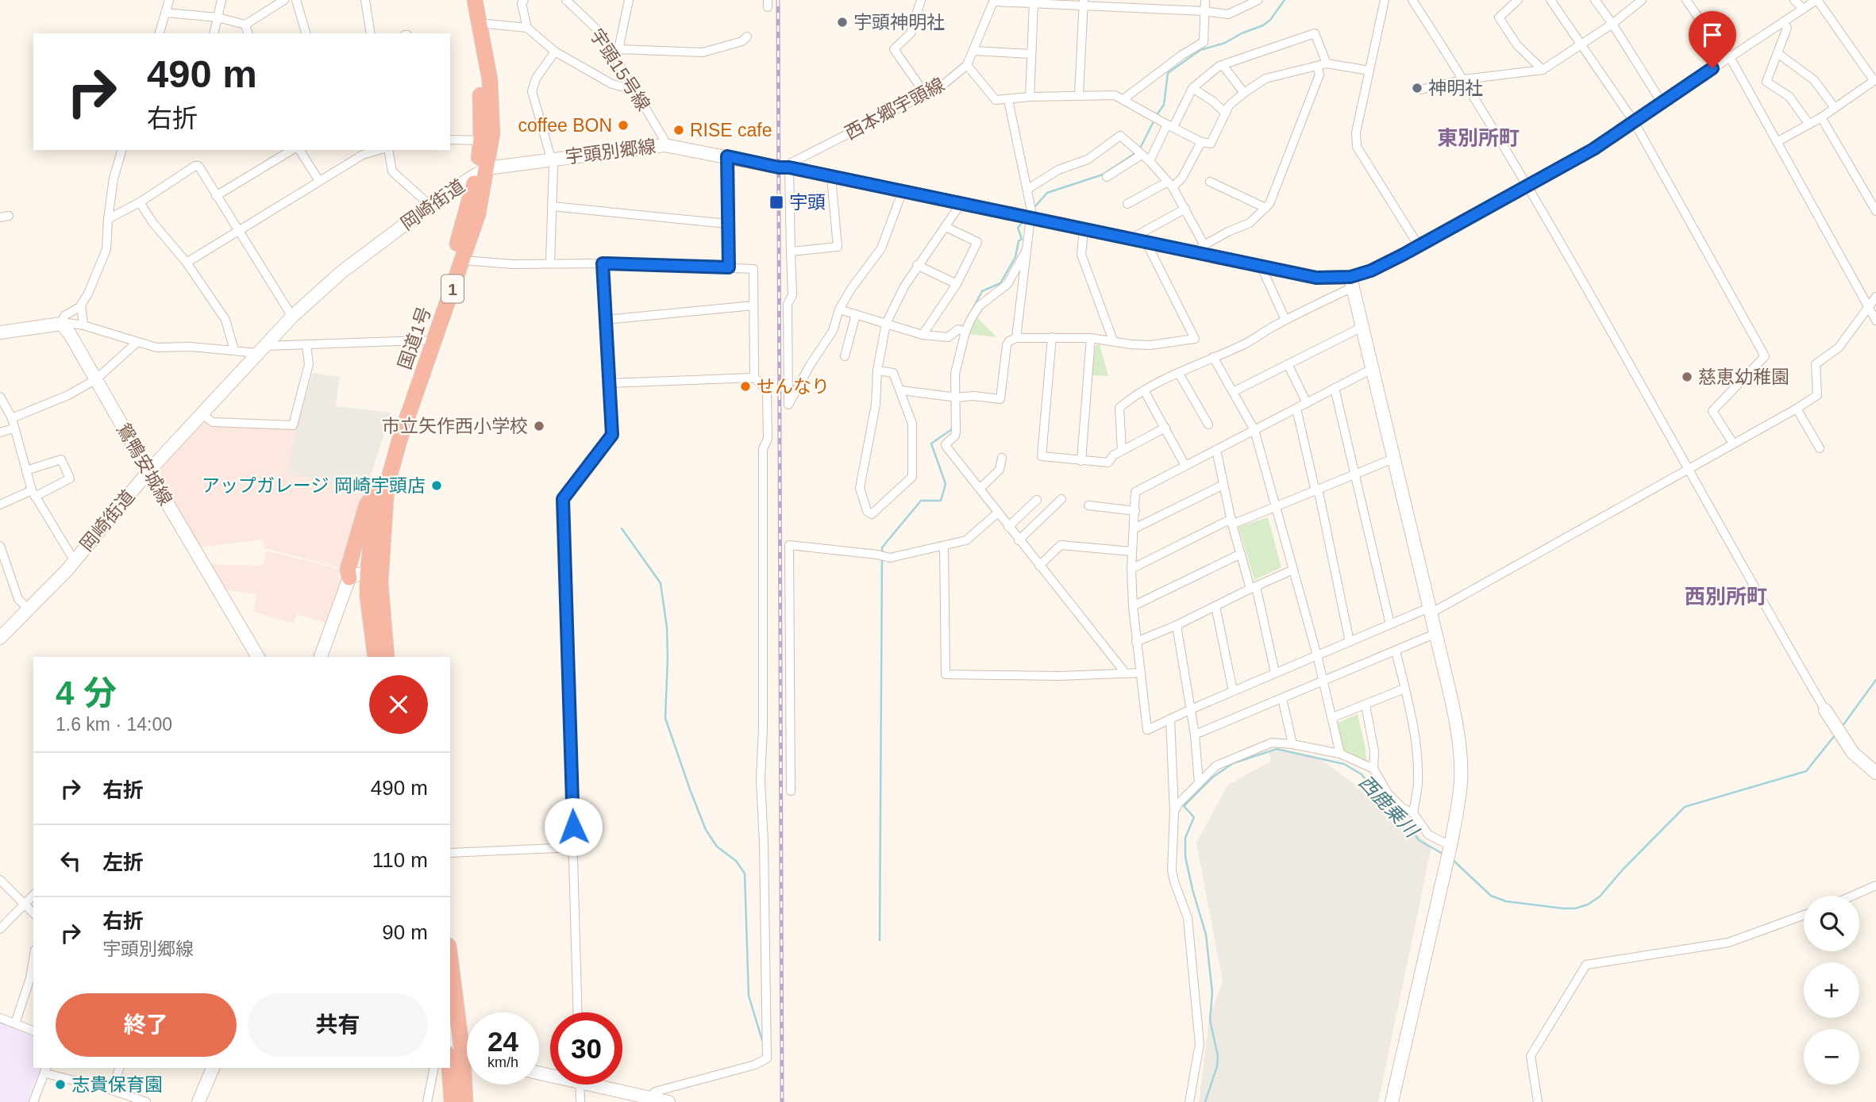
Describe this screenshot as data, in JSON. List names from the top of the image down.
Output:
{
  "streets": {
    "highway": ["1", "国道1号"],
    "street": [
      "宇頭15号線",
      "西本郷宇頭線",
      "宇頭別郷線",
      "岡崎街道",
      "鴛鴨安城線"
    ]
  },
  "crossings": [
    ["宇頭15号線", "宇頭別郷線"],
    ["西本郷宇頭線", "宇頭別郷線"],
    ["宇頭別郷線", "岡崎街道"],
    ["宇頭別郷線", "国道1号"],
    ["岡崎街道", "国道1号"],
    ["岡崎街道", "鴛鴨安城線"]
  ],
  "districts": ["東別所町", "西別所町"],
  "water": ["西鹿乗川"],
  "places": {
    "other": [
      "宇頭神明社",
      "神明社",
      "coffee BON",
      "RISE cafe",
      "慈恵幼稚園",
      "せんなり",
      "市立矢作西小学校",
      "アップガレージ 岡崎宇頭店",
      "志貴保育園"
    ],
    "transit": ["宇頭"]
  },
  "page": {
    "turn": ["490 m", "右折"],
    "heading": ["4 分", "1.6 km · 14:00"],
    "list": [
      {
        "name": "右折",
        "value": "490 m"
      },
      {
        "name": "左折",
        "value": "110 m"
      },
      {
        "name": "右折",
        "note": "宇頭別郷線",
        "value": "90 m"
      }
    ],
    "map_buttons": ["+", "−"],
    "buttons": ["終了", "共有"],
    "speed": "24 km/h",
    "limit": "30"
  }
}
